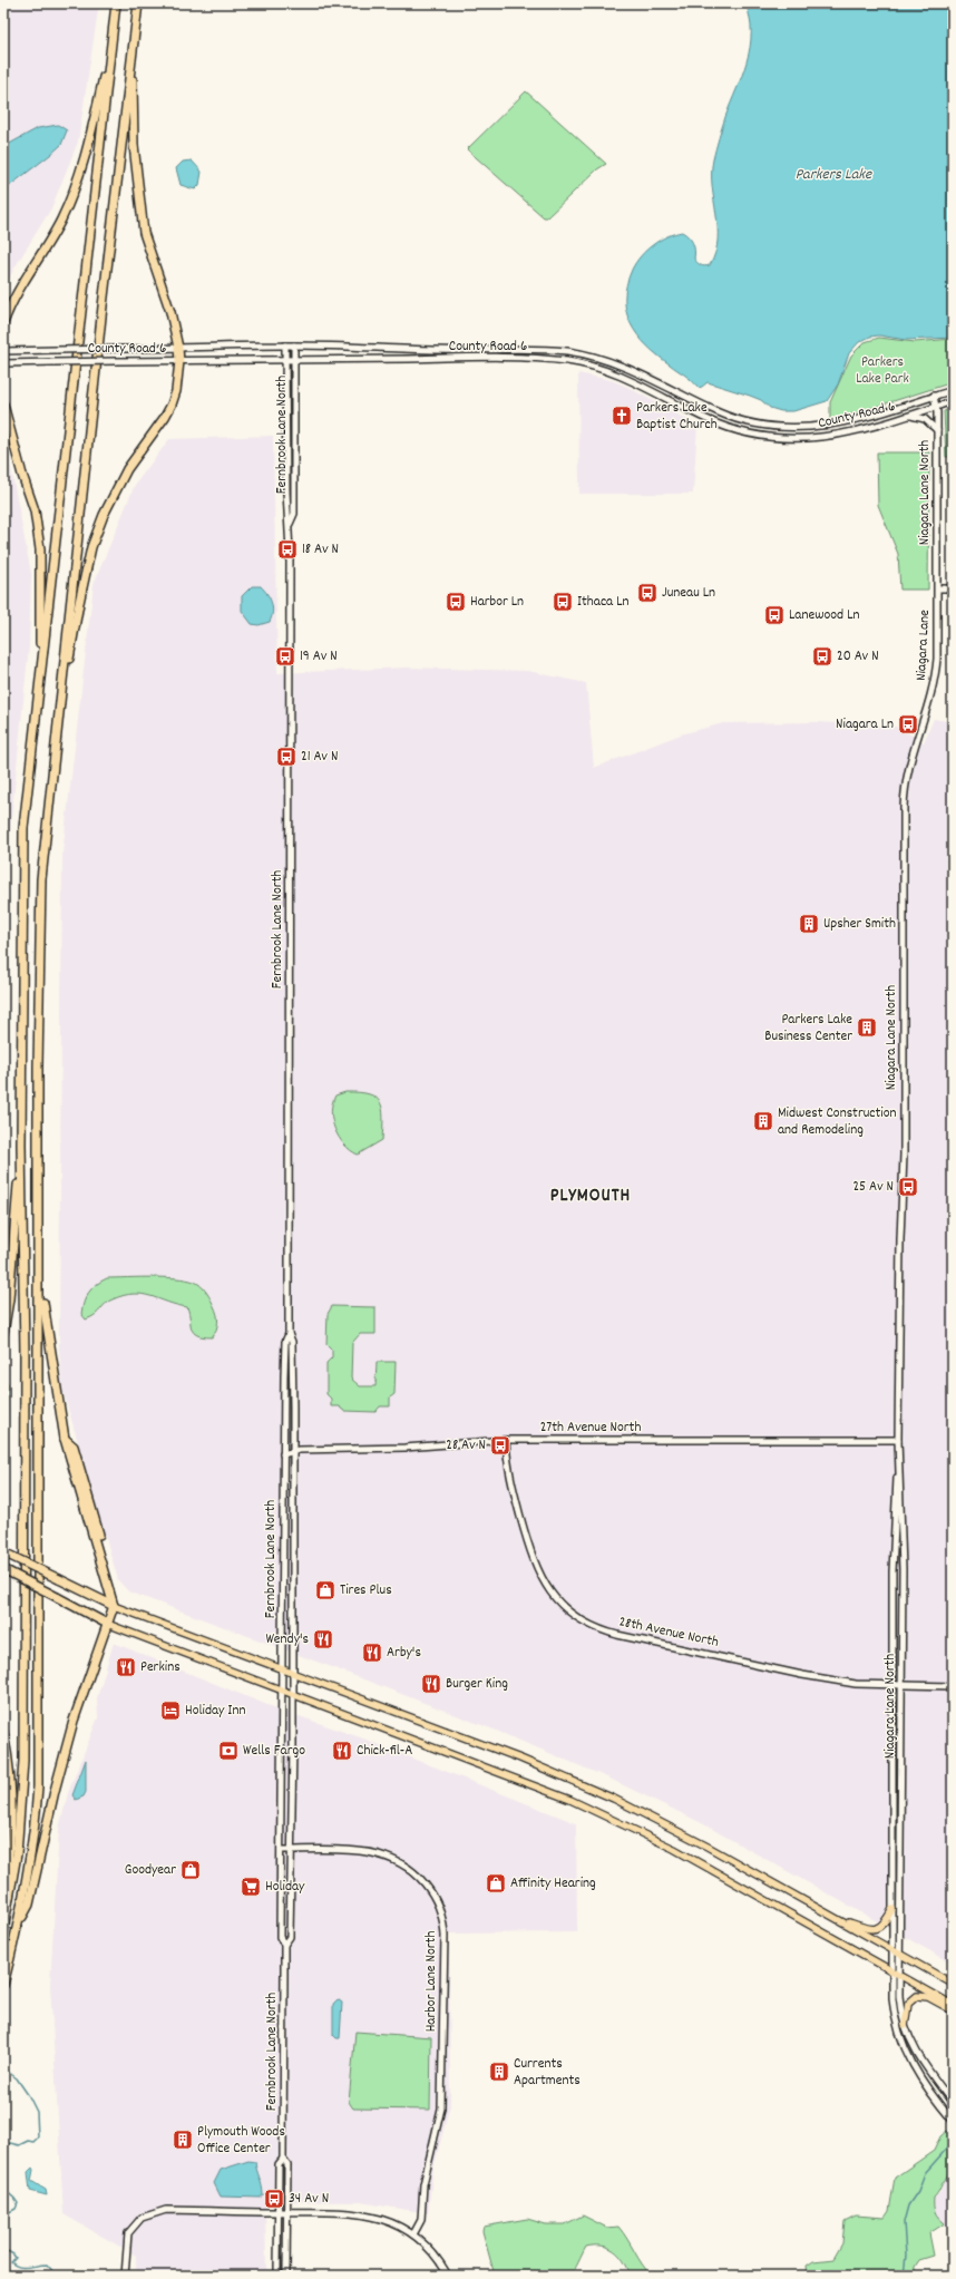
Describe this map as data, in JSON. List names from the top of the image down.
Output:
{
  "streets": {
    "street": [
      "County Road 6",
      "Fernbrook Lane North",
      "Niagara Lane North",
      "Niagara Lane",
      "27th Avenue North",
      "28th Avenue North",
      "Harbor Lane North"
    ]
  },
  "crossings": [
    ["County Road 6", "Fernbrook Lane North"],
    ["County Road 6", "Niagara Lane North"],
    ["Fernbrook Lane North", "27th Avenue North"],
    ["Fernbrook Lane North", "Harbor Lane North"],
    ["Niagara Lane North", "Niagara Lane"],
    ["Niagara Lane North", "27th Avenue North"],
    ["Niagara Lane North", "28th Avenue North"],
    ["27th Avenue North", "28th Avenue North"]
  ],
  "districts": ["PLYMOUTH"],
  "water": ["Parkers Lake"],
  "parks": ["Parkers Lake Park"],
  "places": {
    "church": ["Parkers Lake Baptist Church"],
    "bus stop": [
      "18 Av N",
      "Juneau Ln",
      "Harbor Ln",
      "Ithaca Ln",
      "Lanewood Ln",
      "19 Av N",
      "20 Av N",
      "Niagara Ln",
      "21 Av N",
      "25 Av N",
      "28 Av N",
      "34 Av N"
    ],
    "building": [
      "Upsher Smith",
      "Parkers Lake Business Center",
      "Midwest Construction and Remodeling",
      "Currents Apartments",
      "Plymouth Woods Office Center"
    ],
    "shop": ["Tires Plus", "Goodyear", "Affinity Hearing"],
    "restaurant": [
      "Wendy's",
      "Arby's",
      "Perkins",
      "Burger King",
      "Chick-fil-A"
    ],
    "hotel": ["Holiday Inn"],
    "bank": ["Wells Fargo"],
    "supermarket": ["Holiday"]
  }
}
